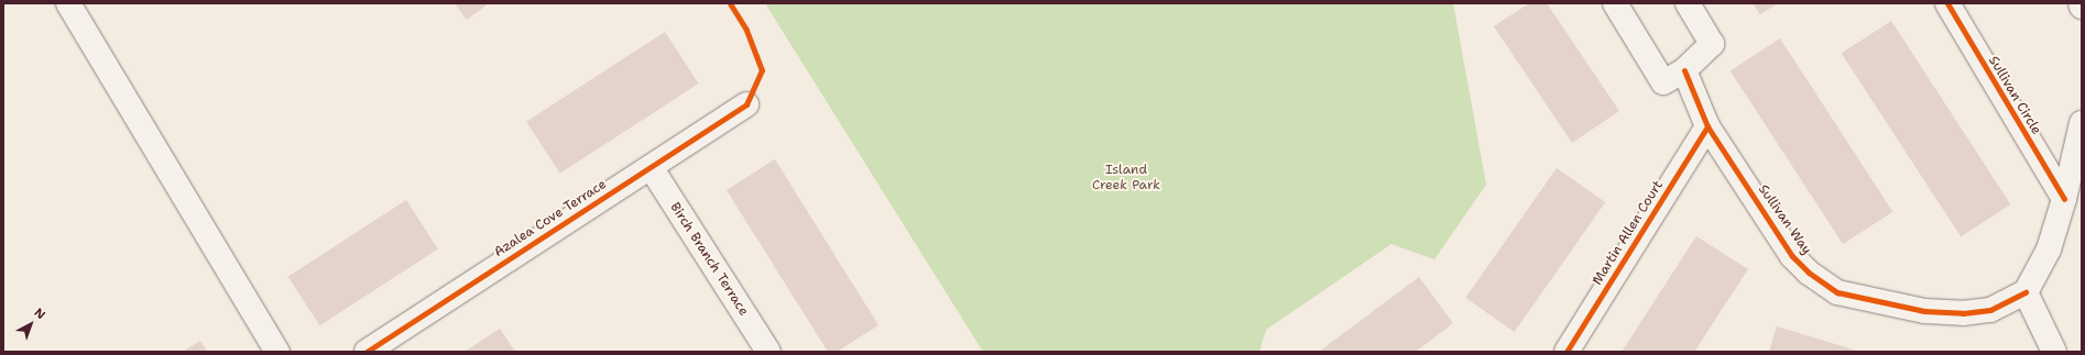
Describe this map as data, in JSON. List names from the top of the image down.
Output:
{
  "streets": {
    "street": [
      "Sullivan Circle",
      "Azalea Cove Terrace",
      "Sullivan Way",
      "Martin Allen Court",
      "Birch Branch Terrace"
    ]
  },
  "crossings": [
    ["Azalea Cove Terrace", "Birch Branch Terrace"],
    ["Sullivan Way", "Martin Allen Court"]
  ],
  "parks": ["Island Creek Park"],
  "north": "top right"
}
